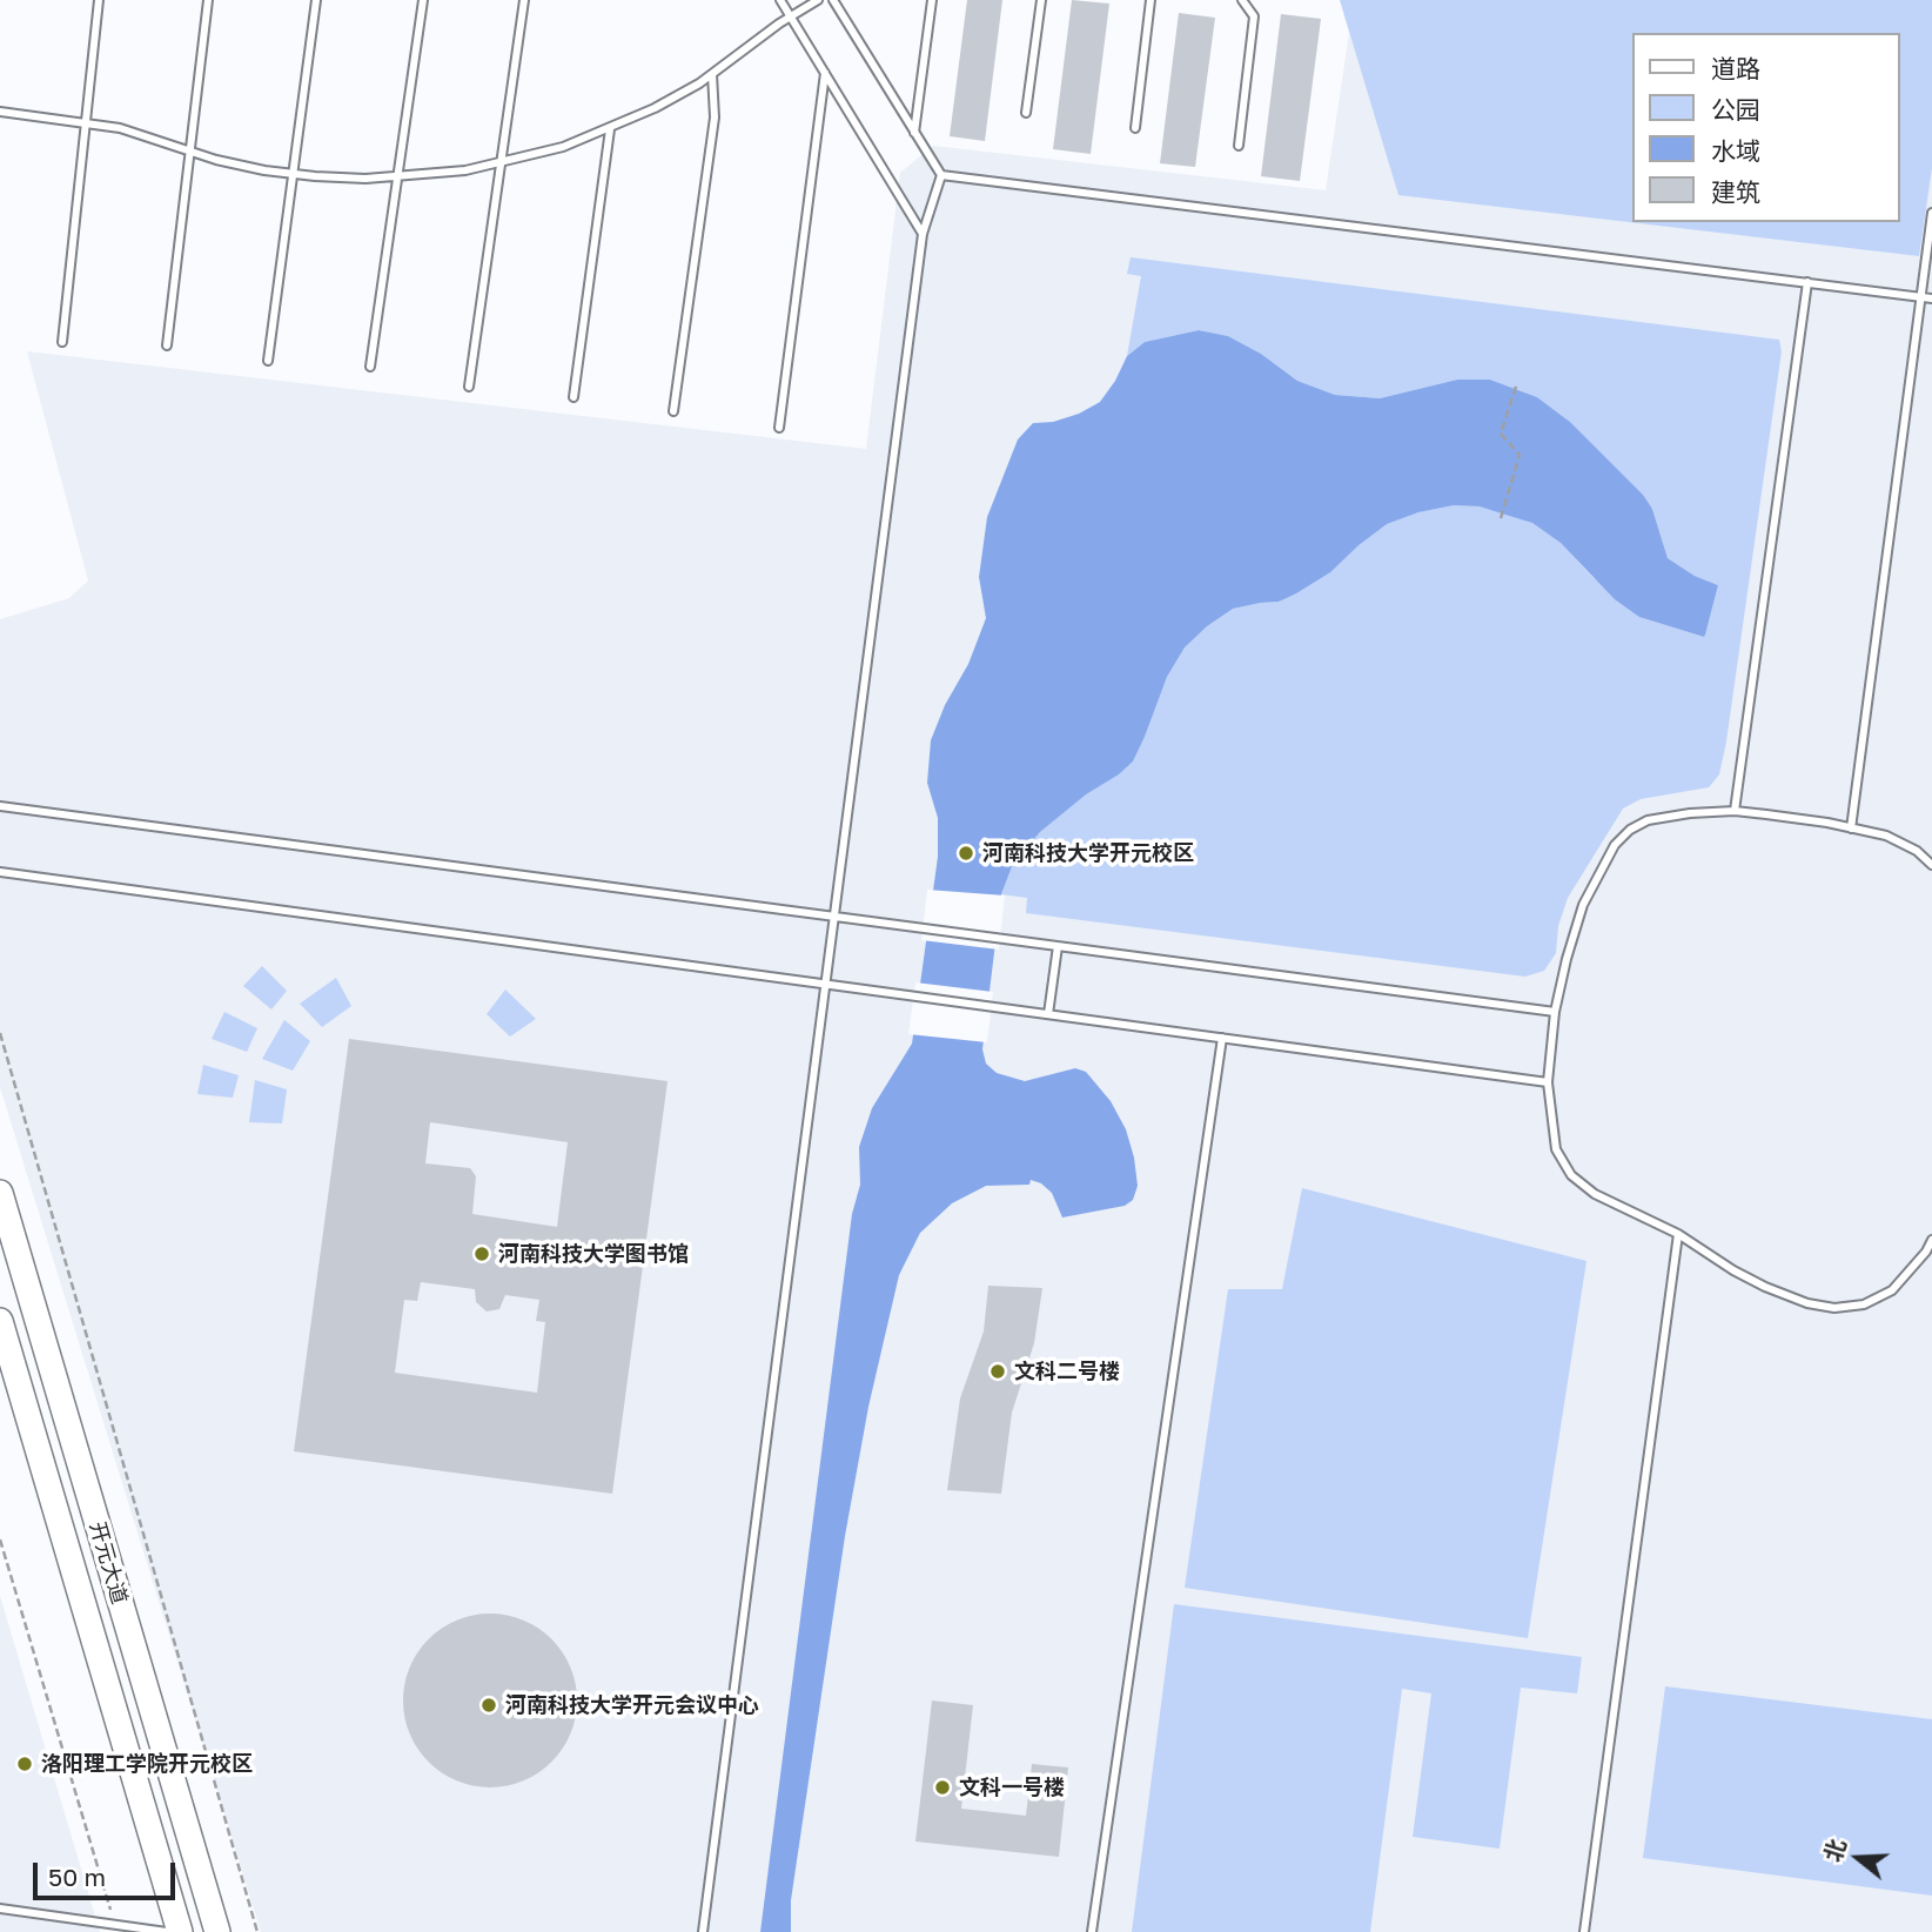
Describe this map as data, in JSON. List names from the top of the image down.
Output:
{
  "streets": {
    "main road": ["开元大道"]
  },
  "places": [
    "河南科技大学开元校区",
    "河南科技大学图书馆",
    "文科二号楼",
    "河南科技大学开元会议中心",
    "洛阳理工学院开元校区",
    "文科一号楼"
  ],
  "legend": [
    "道路",
    "公园",
    "水域",
    "建筑"
  ],
  "scale_bar": "50 m",
  "north": "left"
}
